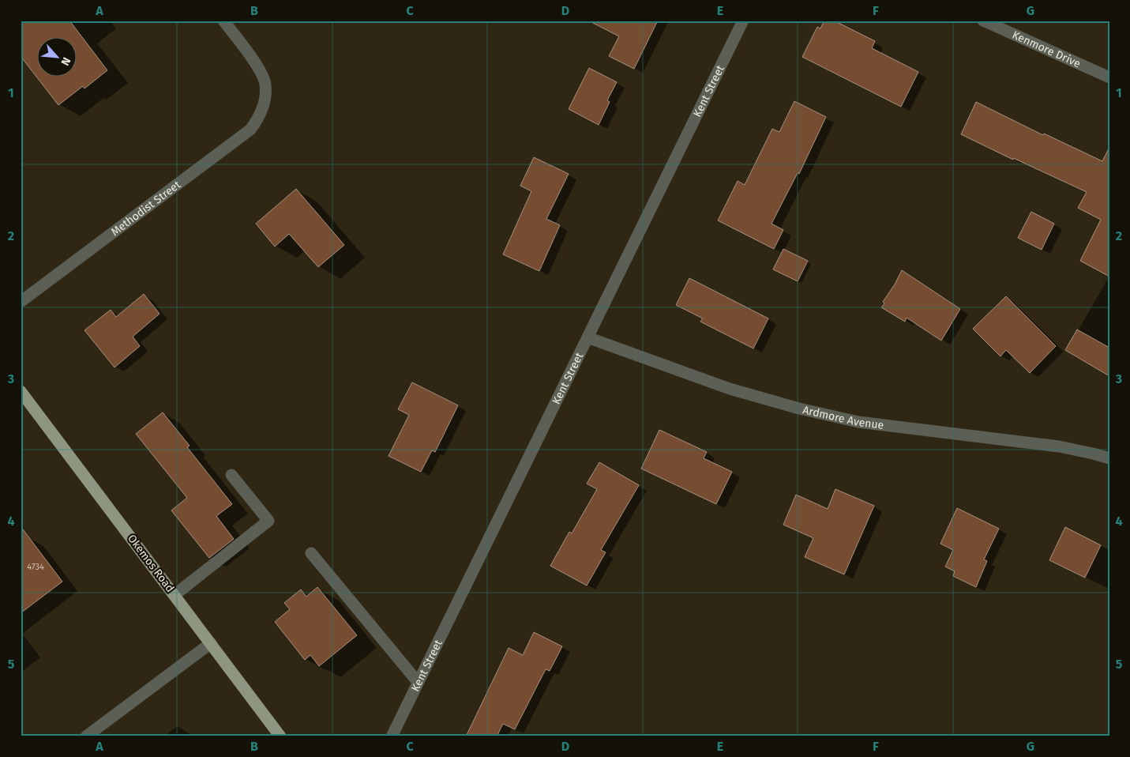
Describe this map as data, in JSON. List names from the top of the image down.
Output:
{
  "streets": {
    "main road": ["Okemos Road"],
    "street": [
      "Kenmore Drive",
      "Kent Street",
      "Methodist Street",
      "Ardmore Avenue"
    ]
  },
  "crossings": [
    ["Kent Street", "Ardmore Avenue"]
  ],
  "house_numbers": ["4734"],
  "north": "bottom right",
  "grid": {
    "columns": [
      "A",
      "B",
      "C",
      "D",
      "E",
      "F",
      "G"
    ],
    "rows": [
      "1",
      "2",
      "3",
      "4",
      "5"
    ]
  }
}
